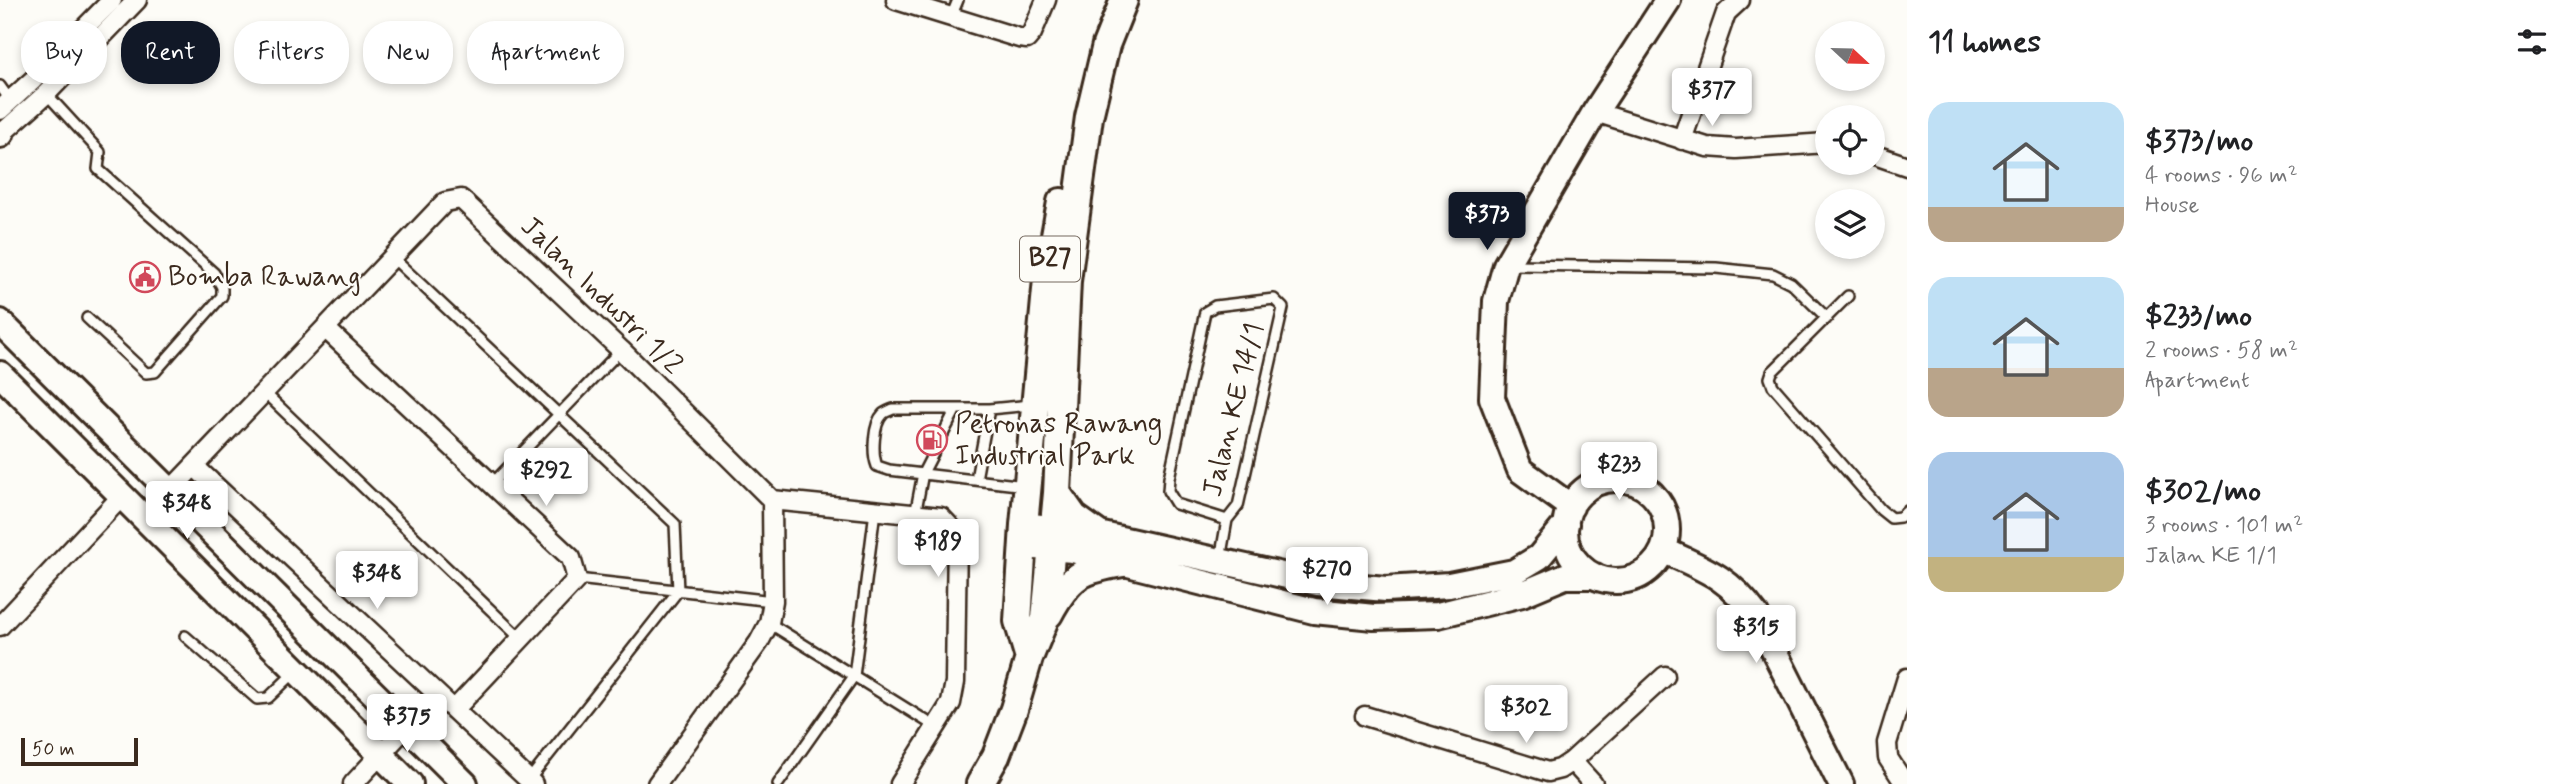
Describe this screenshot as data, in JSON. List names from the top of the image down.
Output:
{
  "streets": {
    "main road": ["B27"],
    "street": ["Jalan Industri 1/2"],
    "lane": ["Jalan KE 14/1"]
  },
  "places": {
    "public building": ["Bomba Rawang"],
    "fuel station": ["Petronas Rawang Industrial Park"]
  },
  "scale_bar": "50 m",
  "north": "right",
  "page": {
    "heading": "11 homes",
    "chip": [
      "Buy",
      "Rent",
      "Filters",
      "New",
      "Apartment"
    ],
    "price": [
      "$377",
      "$373",
      "$233",
      "$292",
      "$348",
      "$189",
      "$270",
      "$348",
      "$315",
      "$302",
      "$375"
    ],
    "list": [
      {
        "name": "$373/mo",
        "note": "4 rooms · 96 m² · House"
      },
      {
        "name": "$233/mo",
        "note": "2 rooms · 58 m² · Apartment"
      },
      {
        "name": "$302/mo",
        "note": "3 rooms · 101 m² · Jalan KE 1/1"
      }
    ],
    "scale": "50 m"
  }
}
